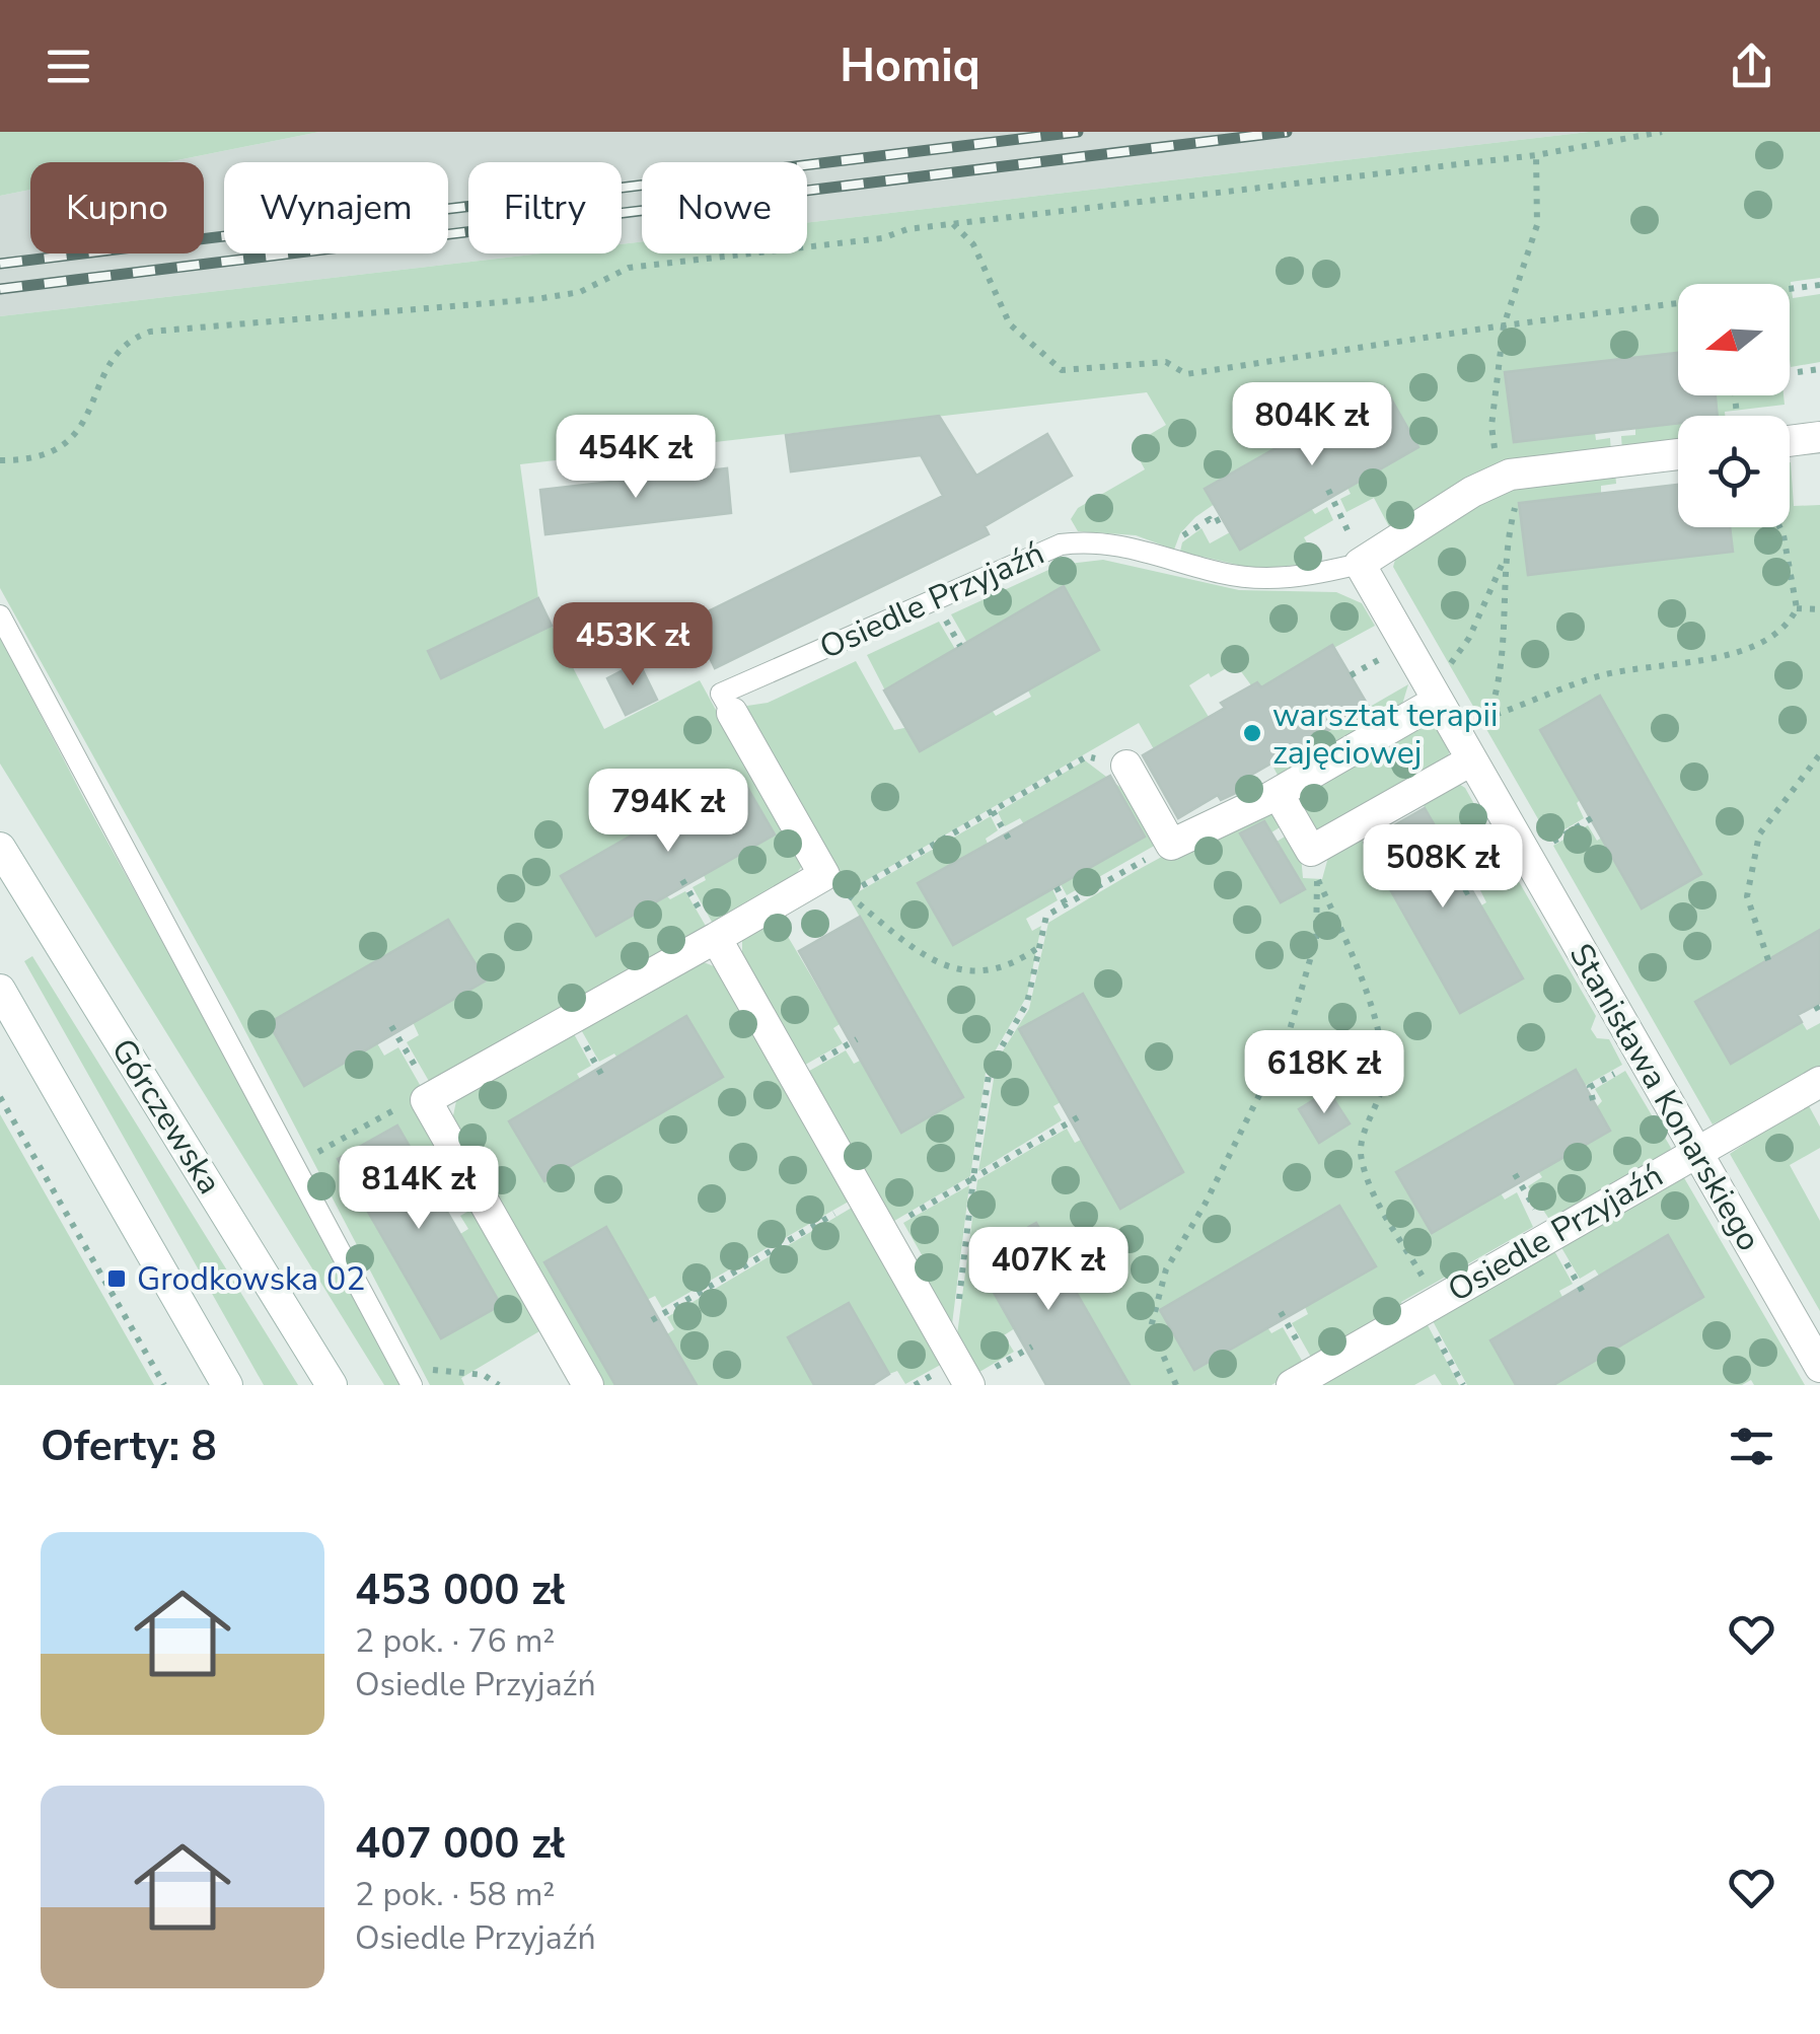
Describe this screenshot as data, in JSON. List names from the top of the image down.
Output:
{
  "streets": {
    "street": ["Osiedle Przyjaźń", "Stanisława Konarskiego", "Górczewska"]
  },
  "crossings": [
    ["Osiedle Przyjaźń", "Stanisława Konarskiego"]
  ],
  "places": {
    "other": ["warsztat terapii zajęciowej"],
    "transit": ["Grodkowska 02"]
  },
  "north": "left",
  "page": {
    "header": "Homiq",
    "chip": [
      "Kupno",
      "Wynajem",
      "Filtry",
      "Nowe"
    ],
    "price": [
      "804K zł",
      "454K zł",
      "453K zł",
      "794K zł",
      "508K zł",
      "618K zł",
      "814K zł",
      "407K zł"
    ],
    "heading": "Oferty: 8",
    "list": [
      {
        "name": "453 000 zł",
        "note": "2 pok. · 76 m² · Osiedle Przyjaźń"
      },
      {
        "name": "407 000 zł",
        "note": "2 pok. · 58 m² · Osiedle Przyjaźń"
      }
    ]
  }
}
